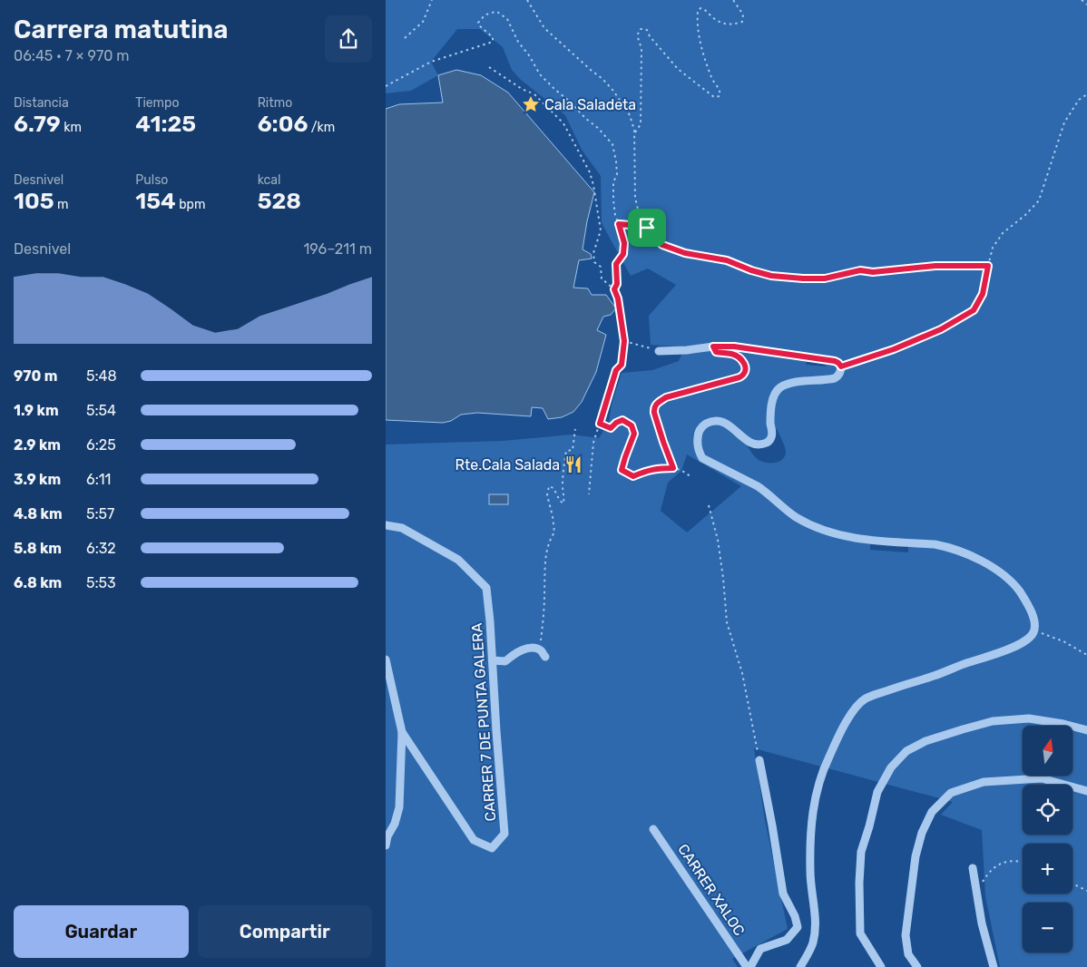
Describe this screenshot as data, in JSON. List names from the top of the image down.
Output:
{
  "streets": {
    "street": ["CARRER 7 DE PUNTA GALERA", "CARRER XALOC"]
  },
  "places": {
    "place": ["Cala Saladeta"],
    "restaurant": ["Rte.Cala Salada"]
  },
  "north": "top",
  "page": {
    "heading": ["Carrera matutina", "06:45 · 7 × 970 m"],
    "stats": [
      ["Distancia", "6.79 km"],
      ["Tiempo", "41:25"],
      ["Ritmo", "6:06 /km"],
      ["Desnivel", "105 m"],
      ["Pulso", "154 bpm"],
      ["kcal", "528"]
    ],
    "chart": ["Desnivel", "196–211 m"],
    "list": [
      {
        "name": "970 m",
        "note": "5:48"
      },
      {
        "name": "1.9 km",
        "note": "5:54"
      },
      {
        "name": "2.9 km",
        "note": "6:25"
      },
      {
        "name": "3.9 km",
        "note": "6:11"
      },
      {
        "name": "4.8 km",
        "note": "5:57"
      },
      {
        "name": "5.8 km",
        "note": "6:32"
      },
      {
        "name": "6.8 km",
        "note": "5:53"
      }
    ],
    "map_buttons": ["+", "−"],
    "buttons": ["Guardar", "Compartir"]
  }
}
